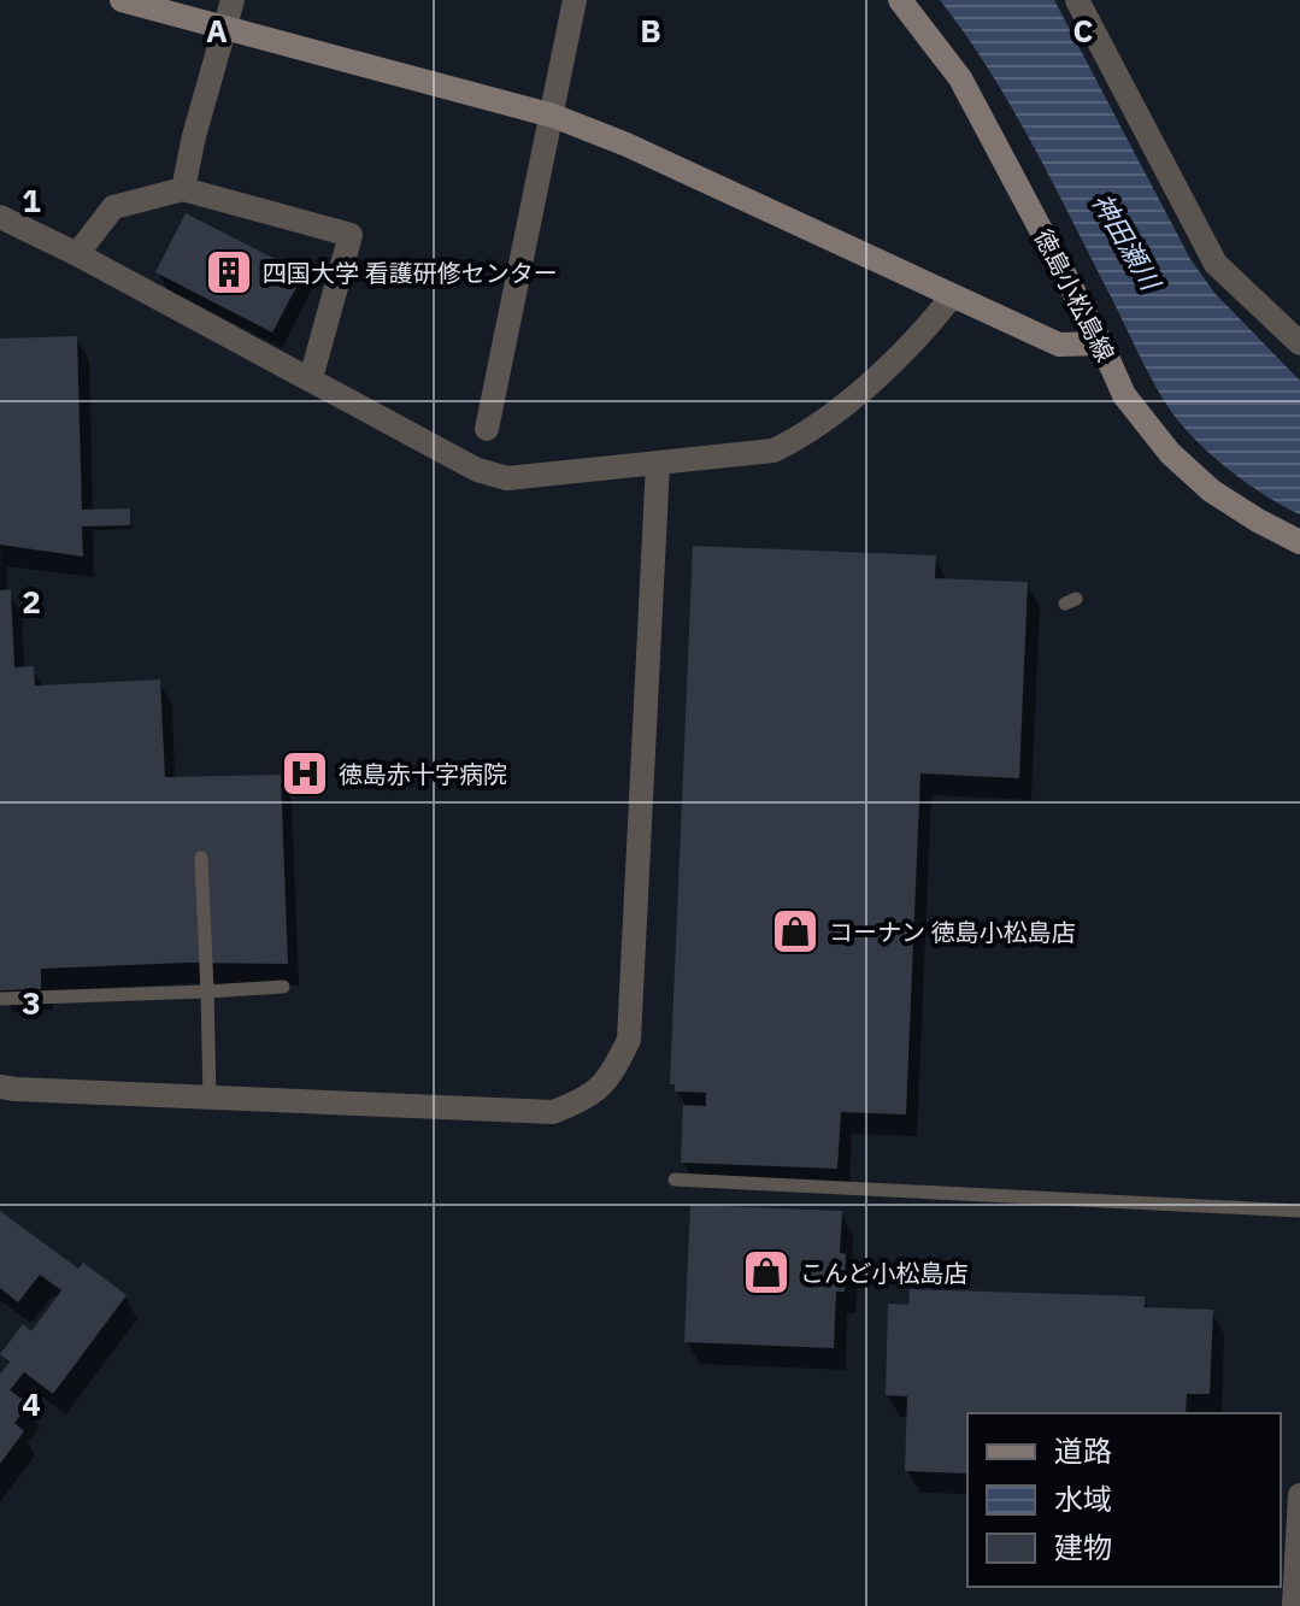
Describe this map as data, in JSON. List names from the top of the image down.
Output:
{
  "streets": {
    "street": ["徳島小松島線"]
  },
  "water": ["神田瀬川"],
  "places": {
    "building": ["四国大学 看護研修センター"],
    "hospital": ["徳島赤十字病院"],
    "shop": ["コーナン 徳島小松島店", "こんど小松島店"]
  },
  "legend": ["道路", "水域", "建物"],
  "grid": {
    "columns": ["A", "B", "C"],
    "rows": [
      "1",
      "2",
      "3",
      "4"
    ]
  }
}
